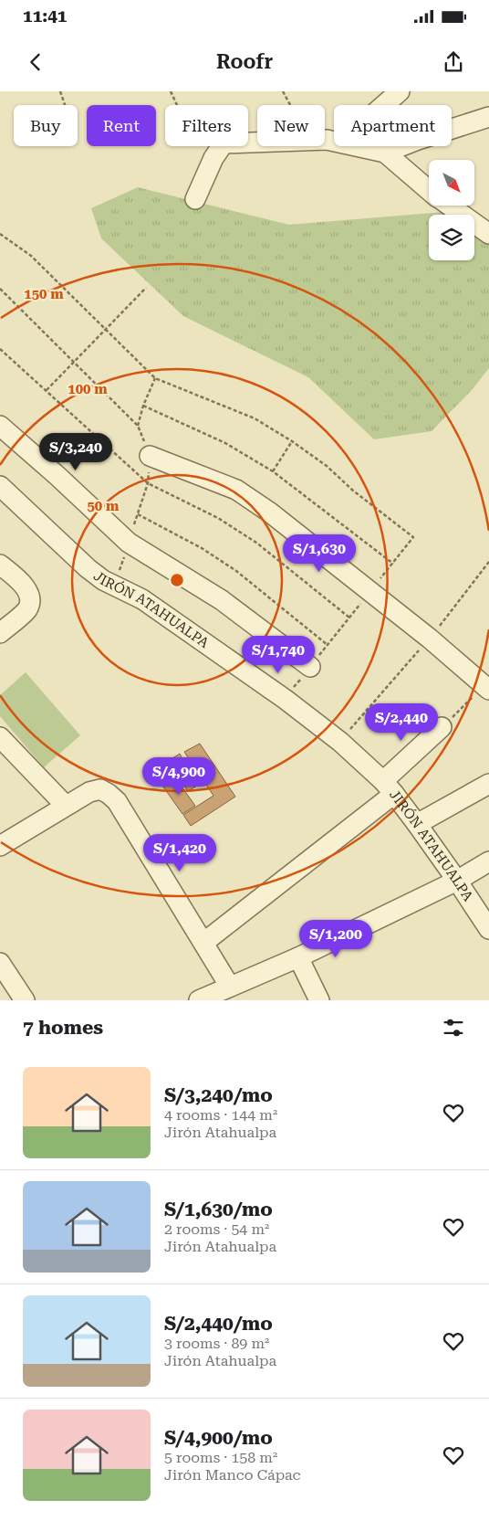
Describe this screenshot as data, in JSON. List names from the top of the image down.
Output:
{
  "streets": {
    "street": ["JIRÓN ATAHUALPA"]
  },
  "north": "bottom right",
  "page": {
    "status": "11:41",
    "header": "Roofr",
    "chip": [
      "Buy",
      "Rent",
      "Filters",
      "New",
      "Apartment"
    ],
    "price": [
      "S/3,240",
      "S/1,630",
      "S/1,740",
      "S/2,440",
      "S/4,900",
      "S/1,420",
      "S/1,200"
    ],
    "heading": "7 homes",
    "list": [
      {
        "name": "S/3,240/mo",
        "note": "4 rooms · 144 m² · Jirón Atahualpa"
      },
      {
        "name": "S/1,630/mo",
        "note": "2 rooms · 54 m² · Jirón Atahualpa"
      },
      {
        "name": "S/2,440/mo",
        "note": "3 rooms · 89 m² · Jirón Atahualpa"
      },
      {
        "name": "S/4,900/mo",
        "note": "5 rooms · 158 m² · Jirón Manco Cápac"
      }
    ]
  },
  "rings": ["150 m", "100 m", "50 m"]
}
